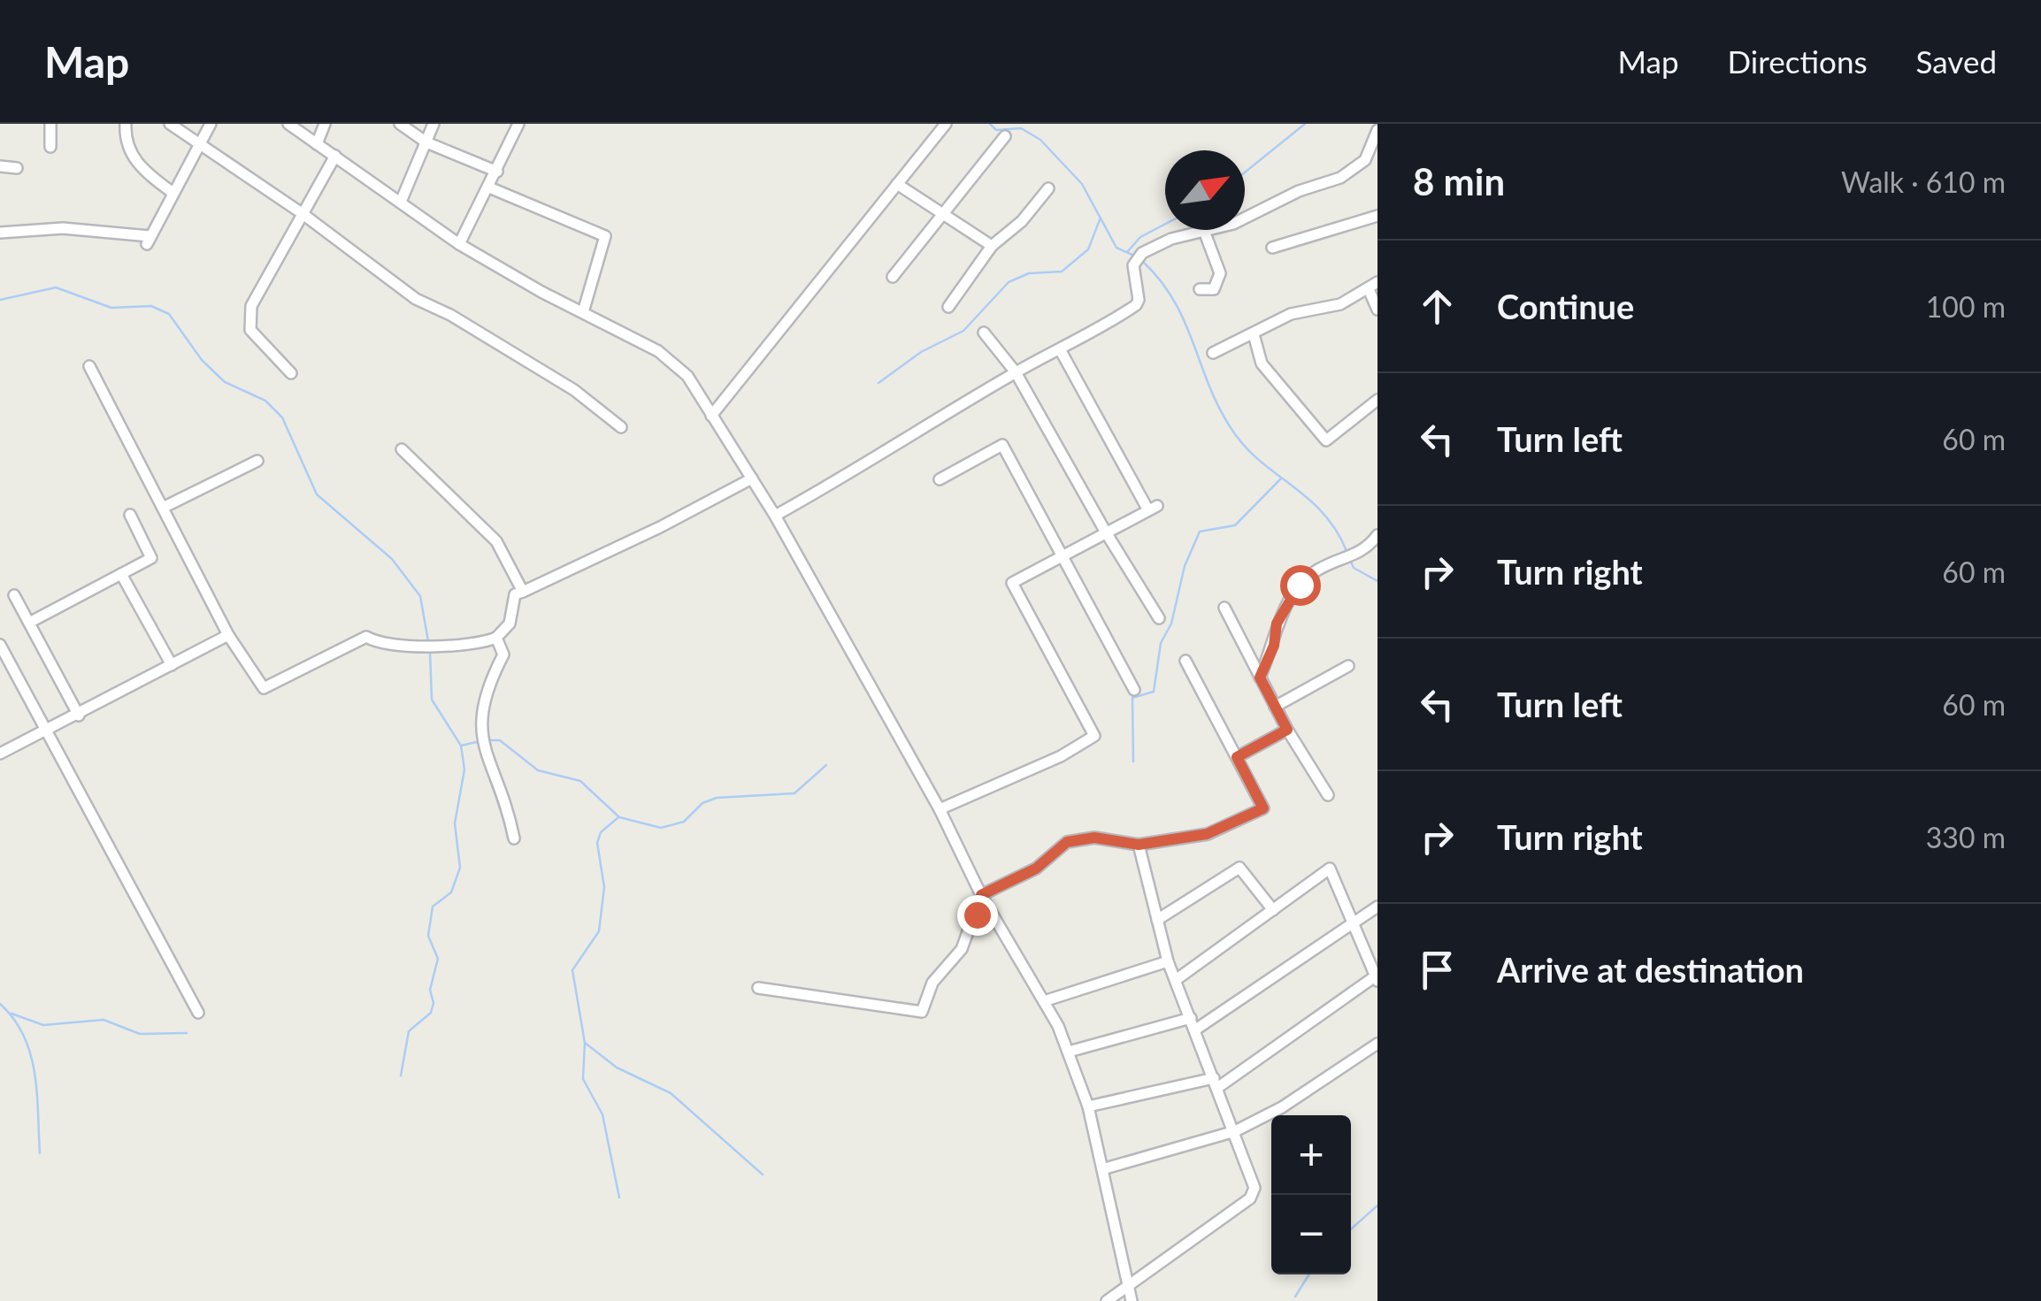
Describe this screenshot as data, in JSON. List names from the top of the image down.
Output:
{
  "north": "top right",
  "page": {
    "header": "Map",
    "nav": ["Map", "Directions", "Saved"],
    "heading": ["8 min", "Walk · 610 m"],
    "list": [
      ["Continue", "100 m"],
      ["Turn left", "60 m"],
      ["Turn right", "60 m"],
      ["Turn left", "60 m"],
      ["Turn right", "330 m"],
      "Arrive at destination"
    ],
    "map_buttons": ["+", "−"]
  }
}
